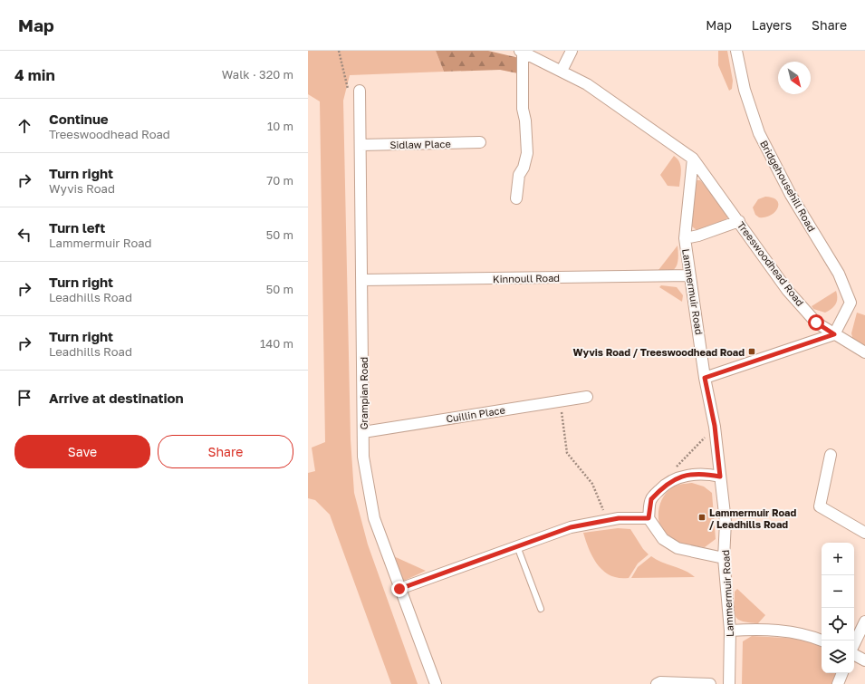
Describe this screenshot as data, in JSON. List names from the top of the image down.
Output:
{
  "streets": {
    "street": [
      "Sidlaw Place",
      "Bridgehousehill Road",
      "Treeswoodhead Road",
      "Kinnoull Road",
      "Lammermuir Road",
      "Grampian Road",
      "Cuillin Place"
    ]
  },
  "crossings": [
    ["Sidlaw Place", "Grampian Road"],
    ["Bridgehousehill Road", "Treeswoodhead Road"],
    ["Treeswoodhead Road", "Lammermuir Road"],
    ["Kinnoull Road", "Lammermuir Road"],
    ["Kinnoull Road", "Grampian Road"],
    ["Grampian Road", "Cuillin Place"]
  ],
  "places": {
    "transit": ["Wyvis Road / Treeswoodhead Road", "Lammermuir Road / Leadhills Road"]
  },
  "north": "bottom right",
  "page": {
    "header": "Map",
    "nav": ["Map", "Layers", "Share"],
    "heading": ["4 min", "Walk · 320 m"],
    "list": [
      ["Continue", "Treeswoodhead Road", "10 m"],
      ["Turn right", "Wyvis Road", "70 m"],
      ["Turn left", "Lammermuir Road", "50 m"],
      ["Turn right", "Leadhills Road", "50 m"],
      ["Turn right", "Leadhills Road", "140 m"],
      "Arrive at destination"
    ],
    "buttons": ["Save", "Share"],
    "map_buttons": ["+", "−"]
  }
}
